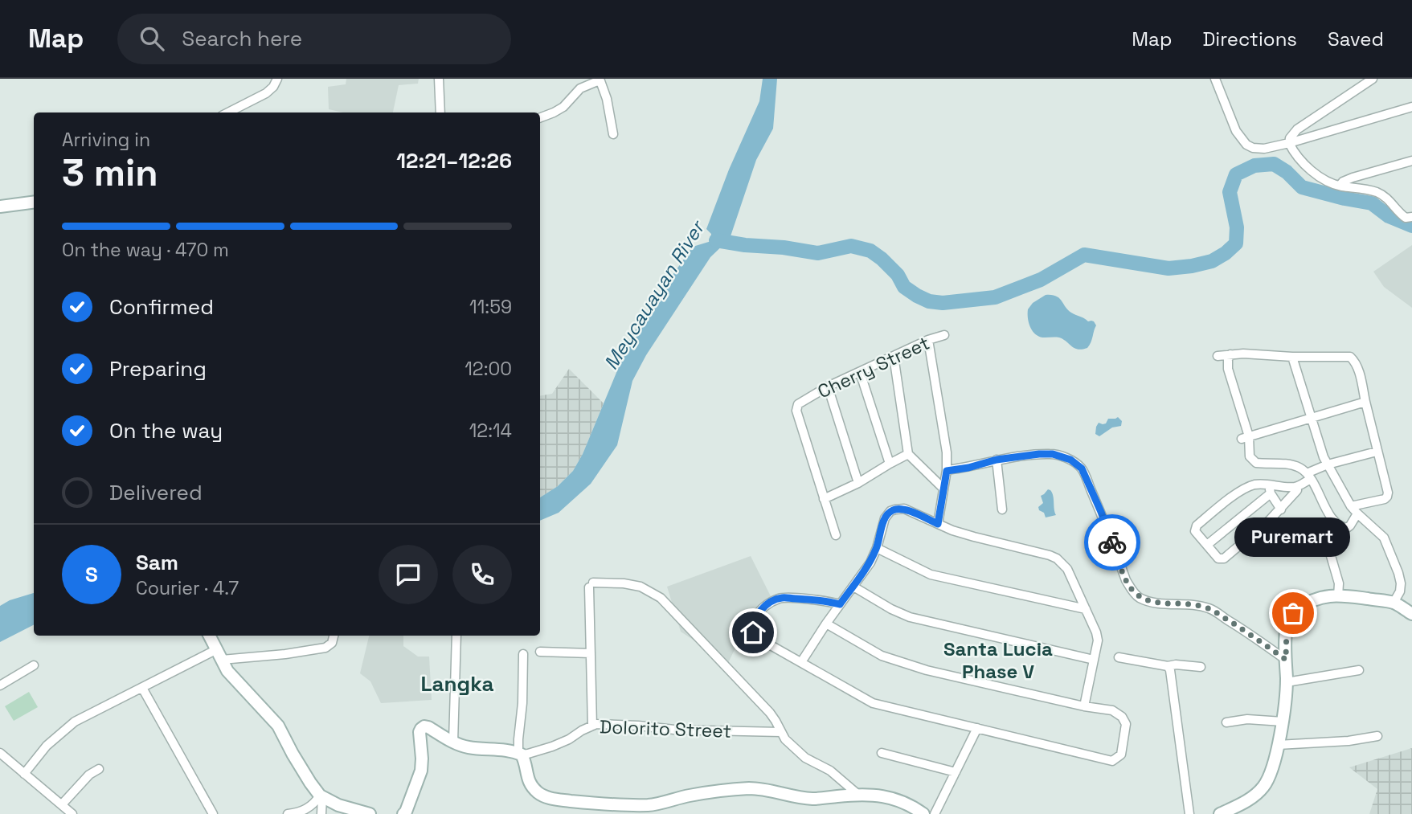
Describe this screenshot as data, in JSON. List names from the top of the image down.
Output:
{
  "streets": {
    "street": ["Cherry Street", "Dolorito Street"]
  },
  "districts": ["Santa Lucia Phase V", "Langka"],
  "water": ["Meycauayan River"],
  "places": ["Puremart"],
  "page": {
    "header": "Map",
    "search": "Search here",
    "nav": ["Map", "Directions", "Saved"],
    "heading": ["3 min", "Arriving in", "12:21–12:26"],
    "panel": ["Sam", "Courier · 4.7"],
    "bar": "On the way · 470 m",
    "list": [
      ["Confirmed", "11:59"],
      ["Preparing", "12:00"],
      ["On the way", "12:14"],
      "Delivered"
    ],
    "bubble": "Puremart",
    "round": "S"
  }
}
